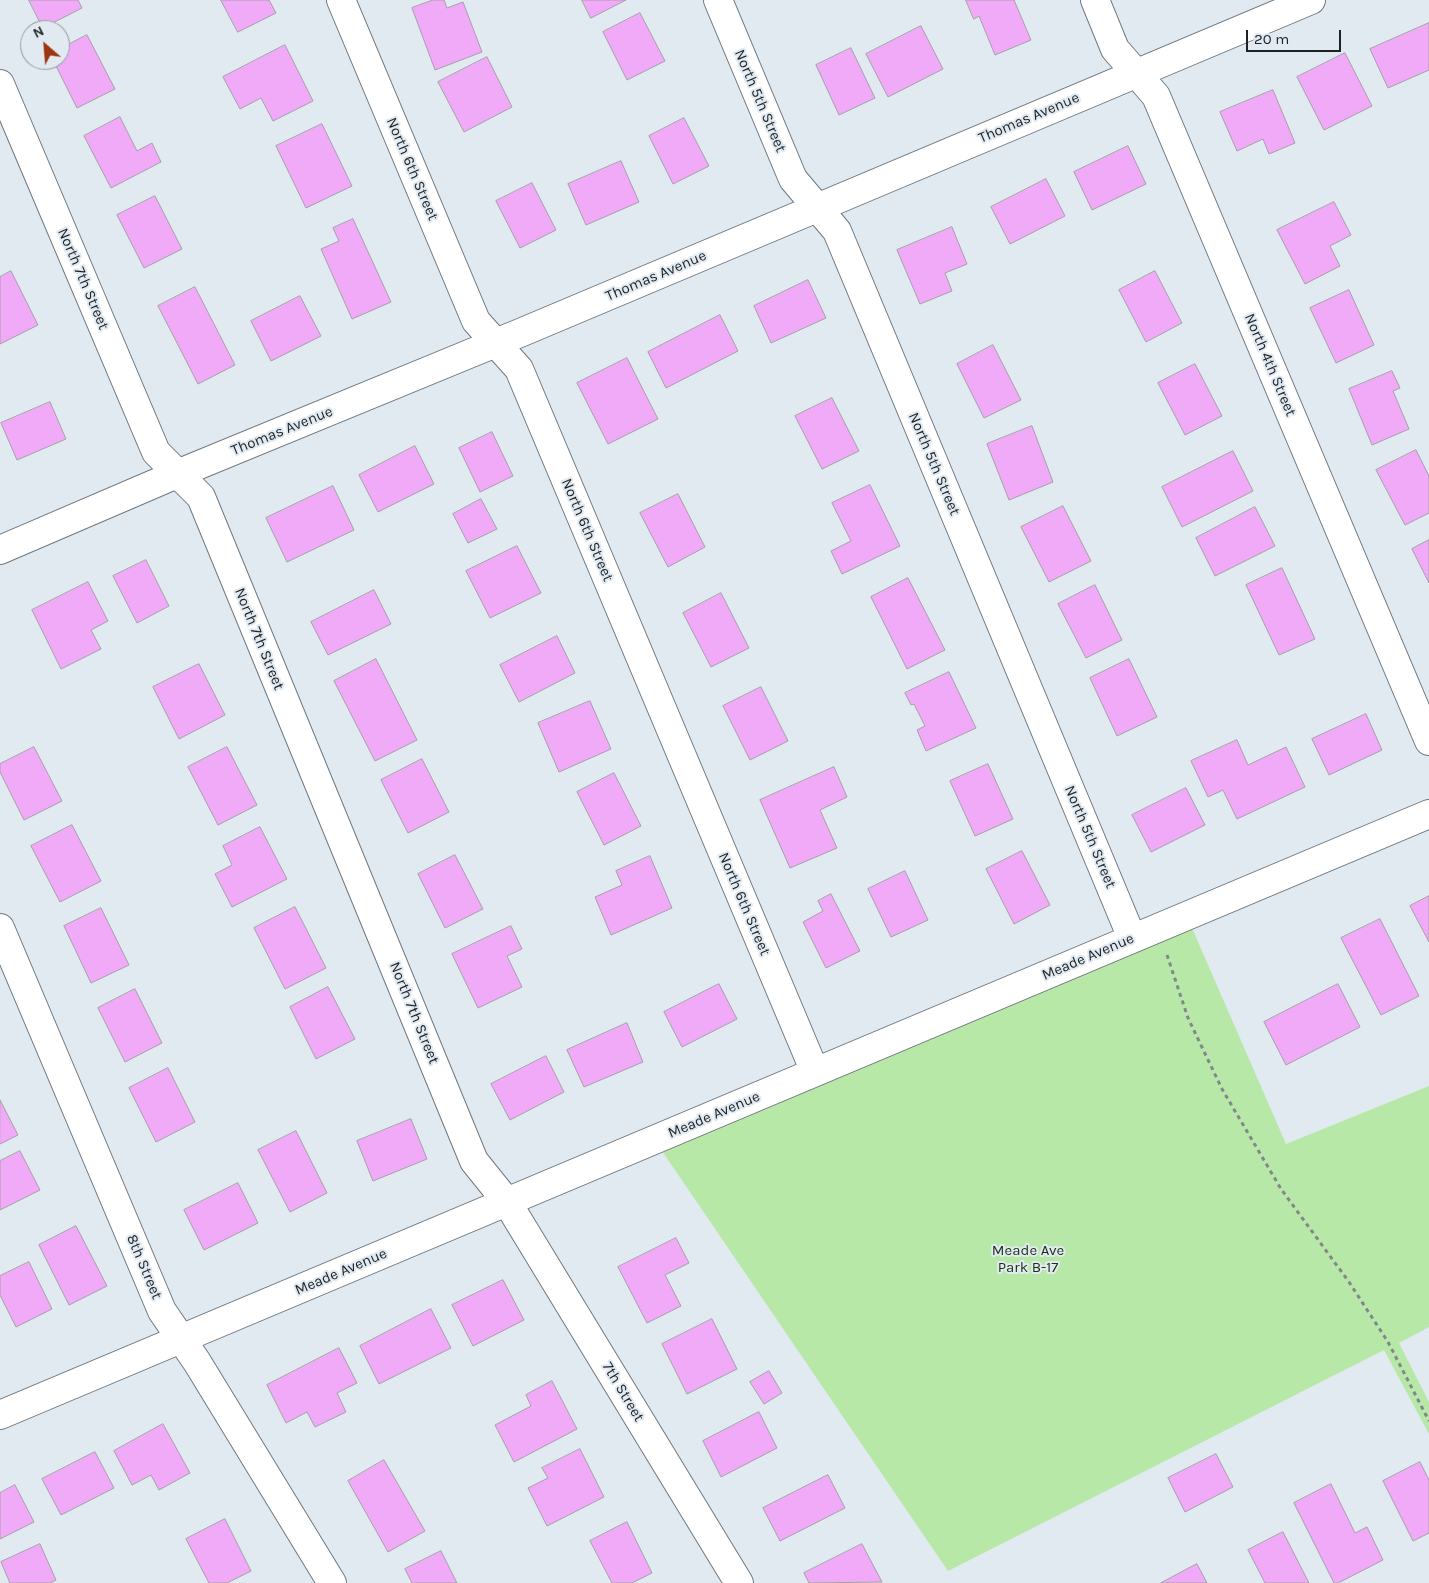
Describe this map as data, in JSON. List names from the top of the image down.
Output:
{
  "streets": {
    "street": [
      "North 5th Street",
      "Thomas Avenue",
      "North 6th Street",
      "North 7th Street",
      "North 4th Street",
      "Meade Avenue",
      "8th Street",
      "7th Street"
    ]
  },
  "crossings": [
    ["North 5th Street", "Thomas Avenue"],
    ["North 5th Street", "Meade Avenue"],
    ["Thomas Avenue", "North 6th Street"],
    ["Thomas Avenue", "North 7th Street"],
    ["Thomas Avenue", "North 4th Street"],
    ["North 6th Street", "Meade Avenue"],
    ["North 7th Street", "Meade Avenue"],
    ["North 7th Street", "7th Street"],
    ["Meade Avenue", "8th Street"],
    ["Meade Avenue", "7th Street"]
  ],
  "parks": ["Meade Ave Park B-17"],
  "scale_bar": "20 m",
  "north": "top left"
}
